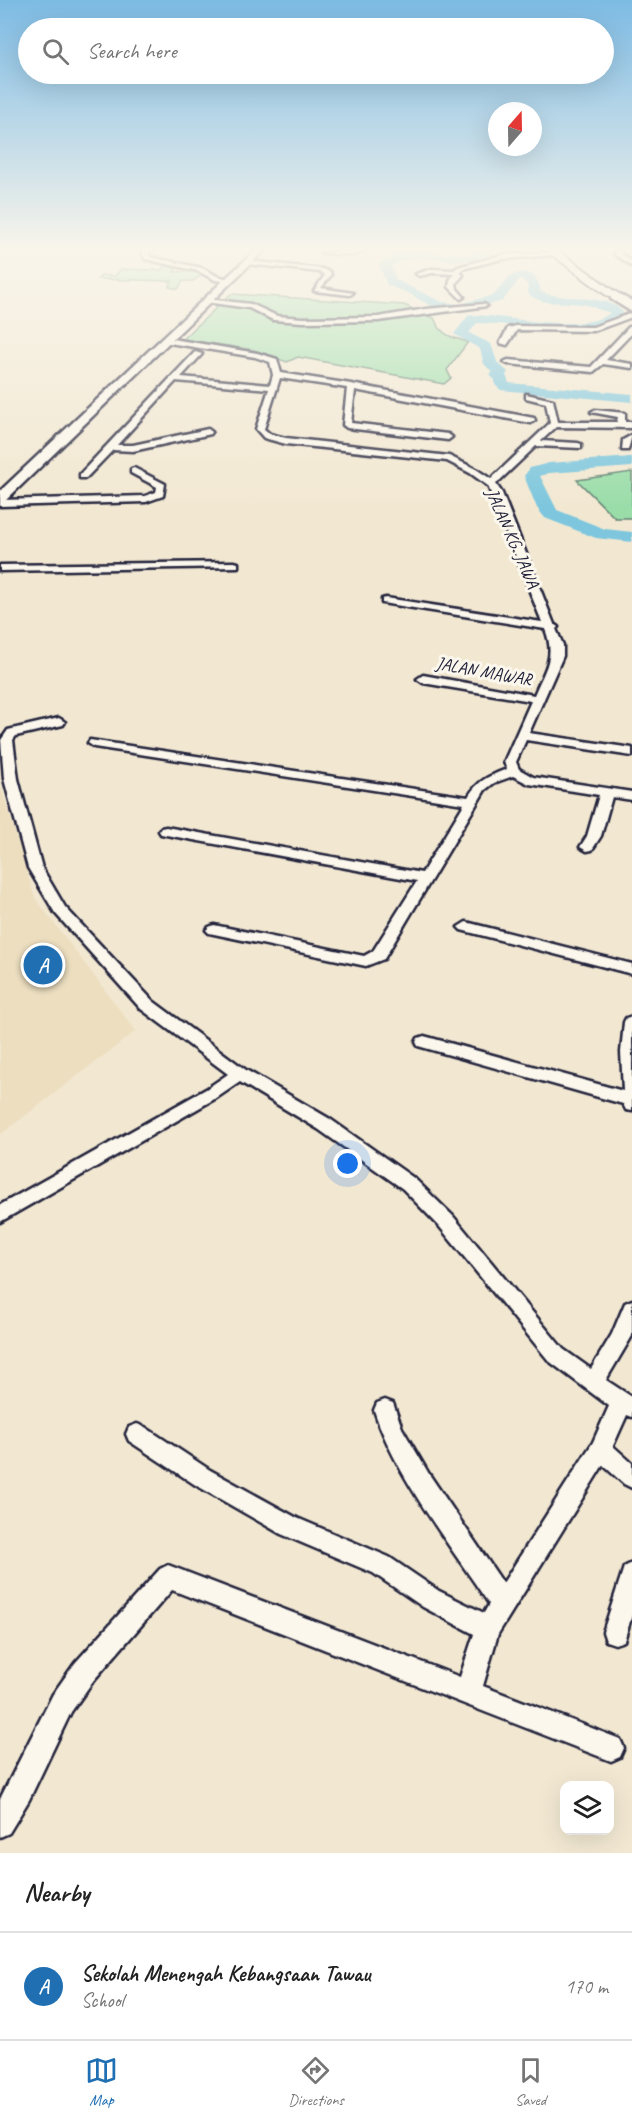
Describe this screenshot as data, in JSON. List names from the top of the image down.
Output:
{
  "streets": {
    "street": ["JALAN KG. JAWA", "JALAN MAWAR"]
  },
  "crossings": [
    ["JALAN KG. JAWA", "JALAN MAWAR"]
  ],
  "north": "top",
  "page": {
    "search": "Search here",
    "pins": "A",
    "heading": "Nearby",
    "list": [
      {
        "mark": "A",
        "name": "Sekolah Menengah Kebangsaan Tawau",
        "note": "School",
        "value": "170 m"
      }
    ],
    "nav": ["Map", "Directions", "Saved"]
  }
}
